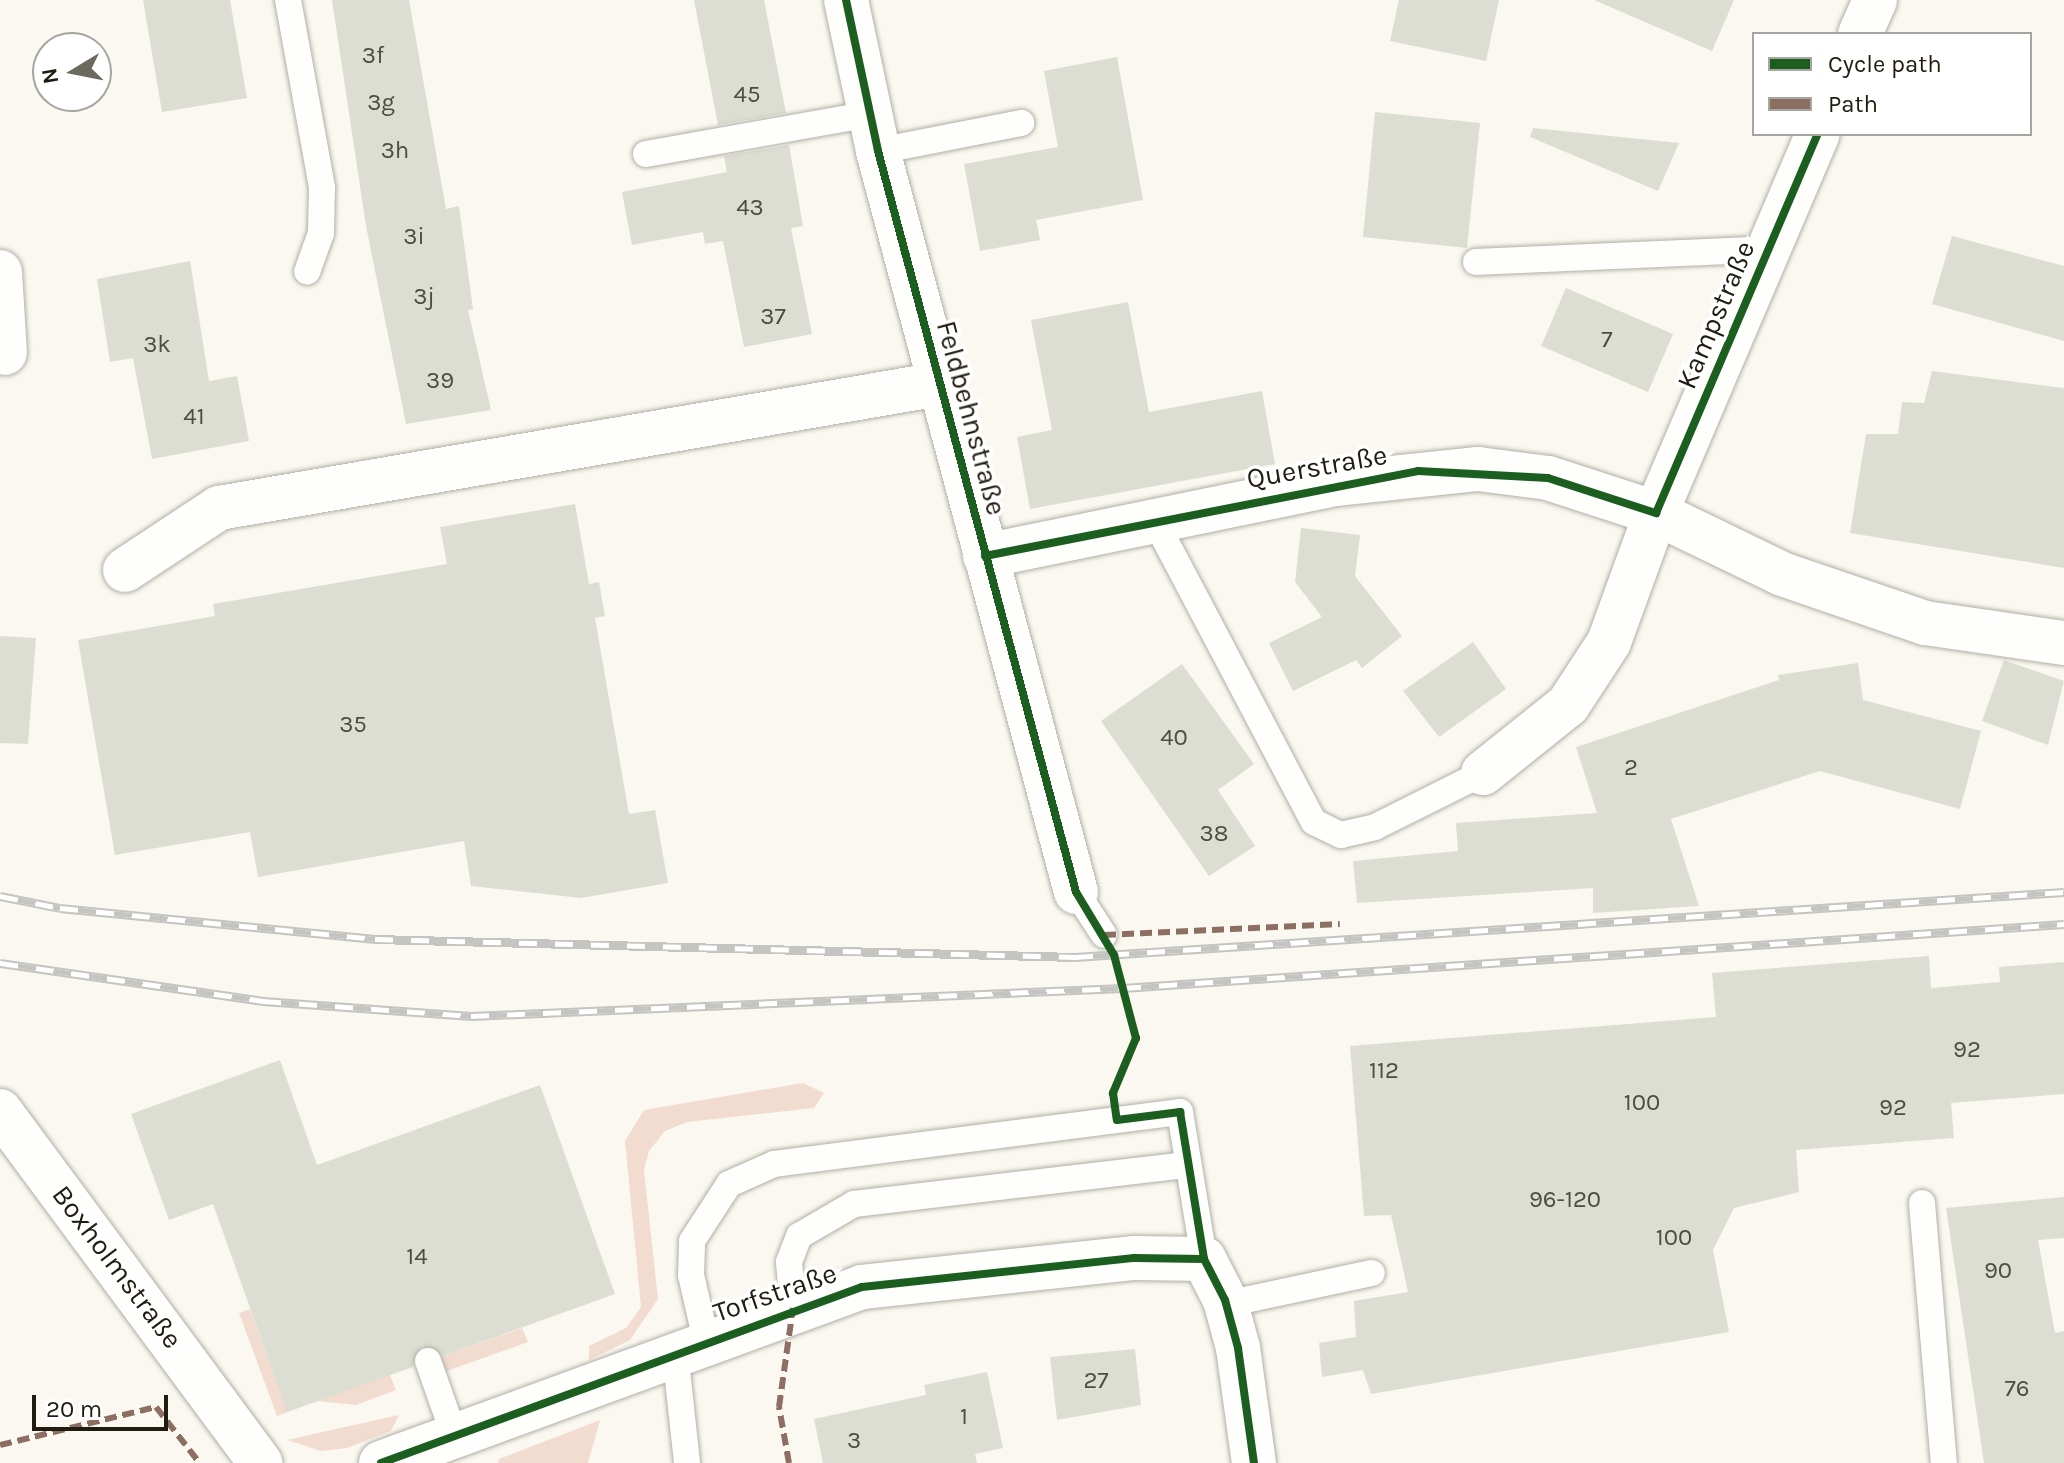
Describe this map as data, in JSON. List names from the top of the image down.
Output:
{
  "streets": {
    "street": [
      "Kampstraße",
      "Feldbehnstraße",
      "Querstraße",
      "Boxholmstraße",
      "Torfstraße"
    ]
  },
  "crossings": [
    ["Kampstraße", "Querstraße"],
    ["Feldbehnstraße", "Querstraße"]
  ],
  "house_numbers": [
    "3f",
    "45",
    "3g",
    "3h",
    "43",
    "3i",
    "3j",
    "37",
    "7",
    "3k",
    "39",
    "41",
    "35",
    "40",
    "2",
    "38",
    "92",
    "112",
    "100",
    "92",
    "96-120",
    "100",
    "14",
    "90",
    "27",
    "76",
    "1",
    "3"
  ],
  "legend": ["Cycle path", "Path"],
  "scale_bar": "20 m",
  "north": "left"
}
